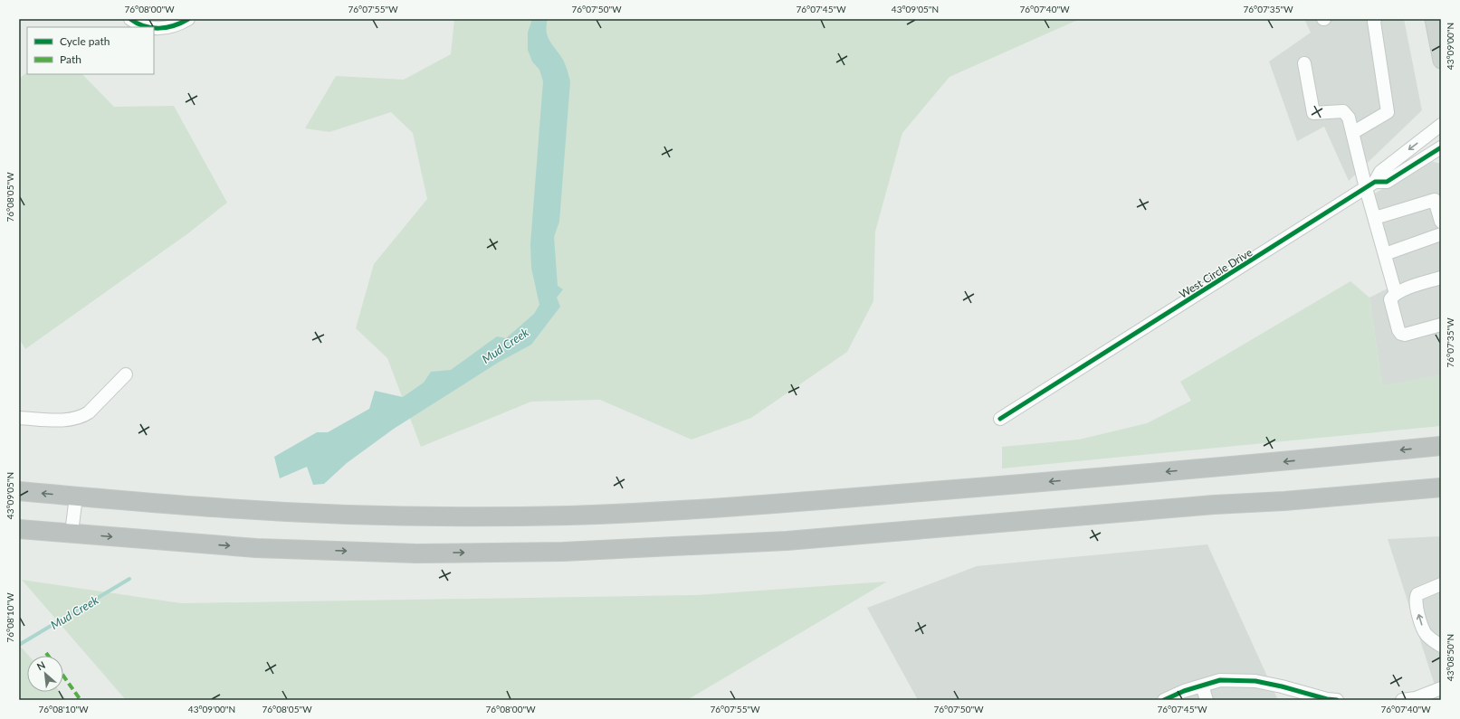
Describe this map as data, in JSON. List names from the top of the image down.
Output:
{
  "streets": {
    "street": ["West Circle Drive"]
  },
  "water": ["Mud Creek"],
  "legend": ["Cycle path", "Path"],
  "north": "top left",
  "coordinates": [
    "76°08'00\"W",
    "76°07'55\"W",
    "76°07'50\"W",
    "76°07'45\"W",
    "43°09'05\"N",
    "76°07'40\"W",
    "76°07'35\"W",
    "43°09'00\"N",
    "76°08'05\"W",
    "76°08'10\"W",
    "43°08'50\"N"
  ]
}
